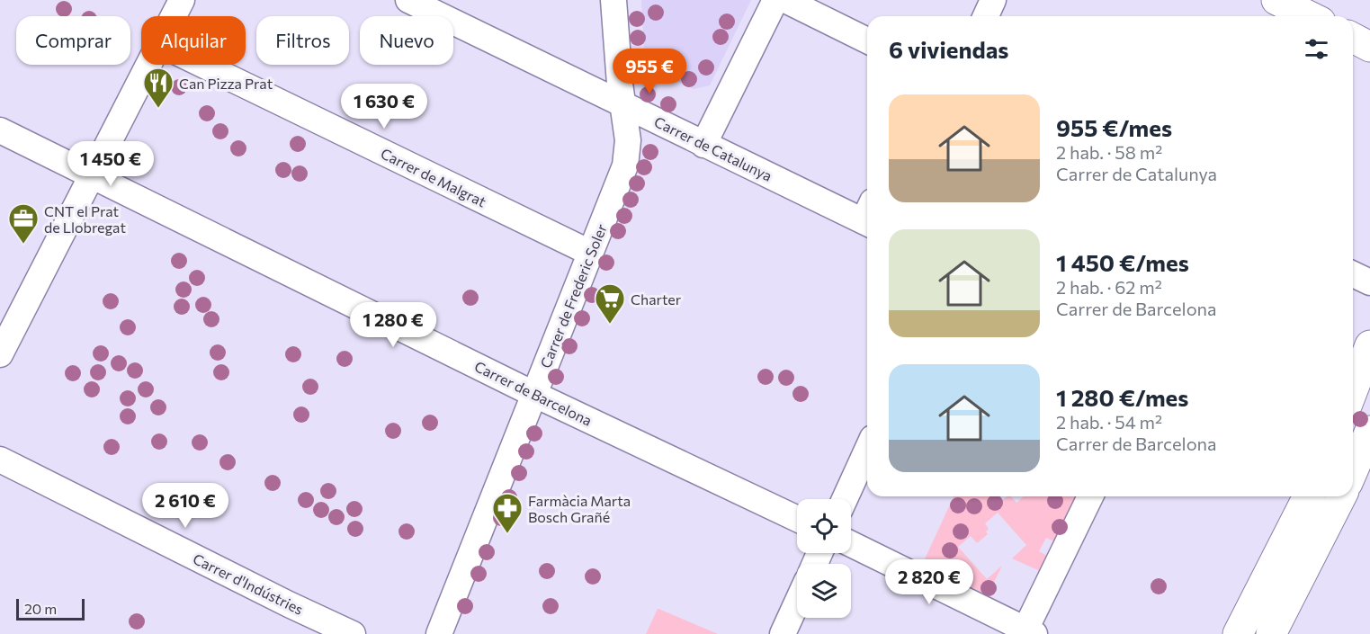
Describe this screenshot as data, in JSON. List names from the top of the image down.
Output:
{
  "streets": {
    "street": [
      "Carrer de Catalunya",
      "Carrer de Malgrat",
      "Carrer de Frederic Soler",
      "Carrer de Barcelona",
      "Carrer d'Indústries"
    ]
  },
  "crossings": [
    ["Carrer de Catalunya", "Carrer de Frederic Soler"],
    ["Carrer de Malgrat", "Carrer de Frederic Soler"],
    ["Carrer de Frederic Soler", "Carrer de Barcelona"]
  ],
  "places": {
    "restaurant": ["Can Pizza Prat"],
    "office": ["CNT el Prat de Llobregat"],
    "supermarket": ["Charter"],
    "pharmacy": ["Farmàcia Marta Bosch Grañé"]
  },
  "scale_bar": "20 m",
  "page": {
    "chip": [
      "Comprar",
      "Alquilar",
      "Filtros",
      "Nuevo"
    ],
    "heading": "6 viviendas",
    "price": [
      "955 €",
      "1 630 €",
      "1 450 €",
      "1 280 €",
      "2 610 €",
      "2 820 €"
    ],
    "list": [
      {
        "name": "955 €/mes",
        "note": "2 hab. · 58 m² · Carrer de Catalunya"
      },
      {
        "name": "1 450 €/mes",
        "note": "2 hab. · 62 m² · Carrer de Barcelona"
      },
      {
        "name": "1 280 €/mes",
        "note": "2 hab. · 54 m² · Carrer de Barcelona"
      }
    ],
    "scale": "20 m"
  }
}
